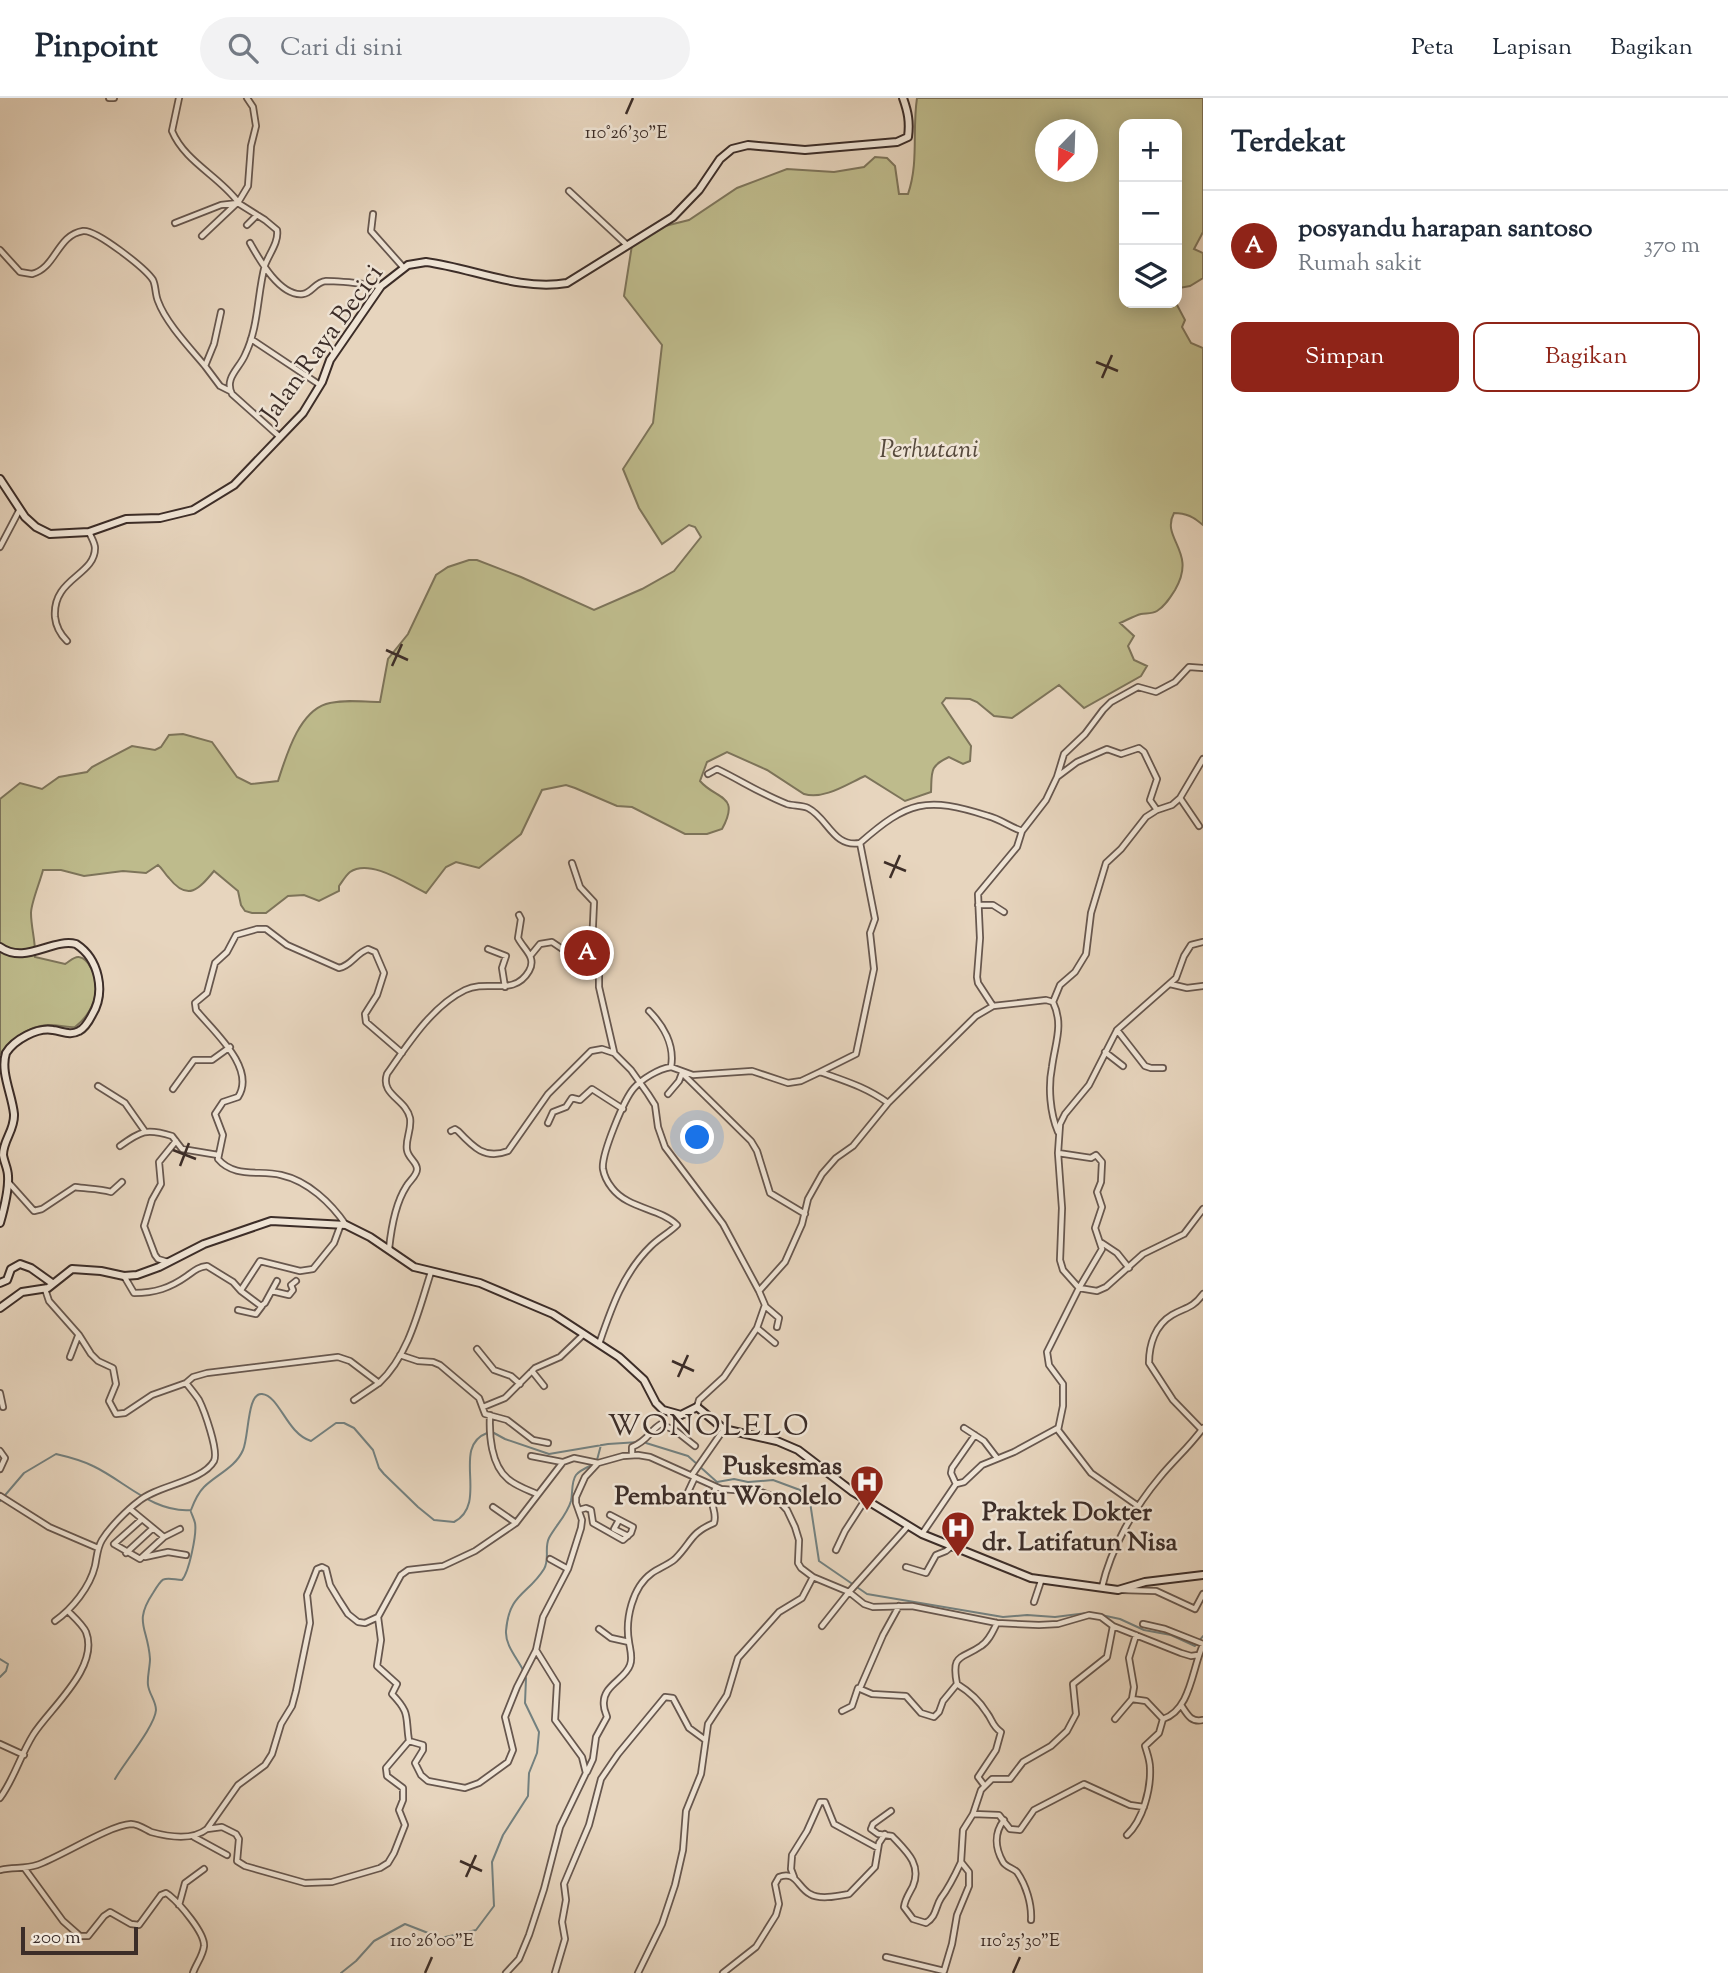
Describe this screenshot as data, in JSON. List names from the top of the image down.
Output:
{
  "streets": {
    "main road": ["Jalan Raya Becici"]
  },
  "districts": ["WONOLELO"],
  "parks": ["Perhutani"],
  "places": {
    "hospital": ["Puskesmas Pembantu Wonolelo", "Praktek Dokter dr. Latifatun Nisa"]
  },
  "scale_bar": "200 m",
  "north": "bottom left",
  "page": {
    "header": "Pinpoint",
    "search": "Cari di sini",
    "nav": ["Peta", "Lapisan", "Bagikan"],
    "heading": "Terdekat",
    "map_buttons": ["+", "−"],
    "list": [
      {
        "mark": "A",
        "name": "posyandu harapan santoso",
        "note": "Rumah sakit",
        "value": "370 m"
      }
    ],
    "buttons": ["Simpan", "Bagikan"],
    "pins": "A",
    "scale": "200 m"
  },
  "coordinates": ["110°26'30\"E", "110°26'00\"E", "110°25'30\"E"]
}
